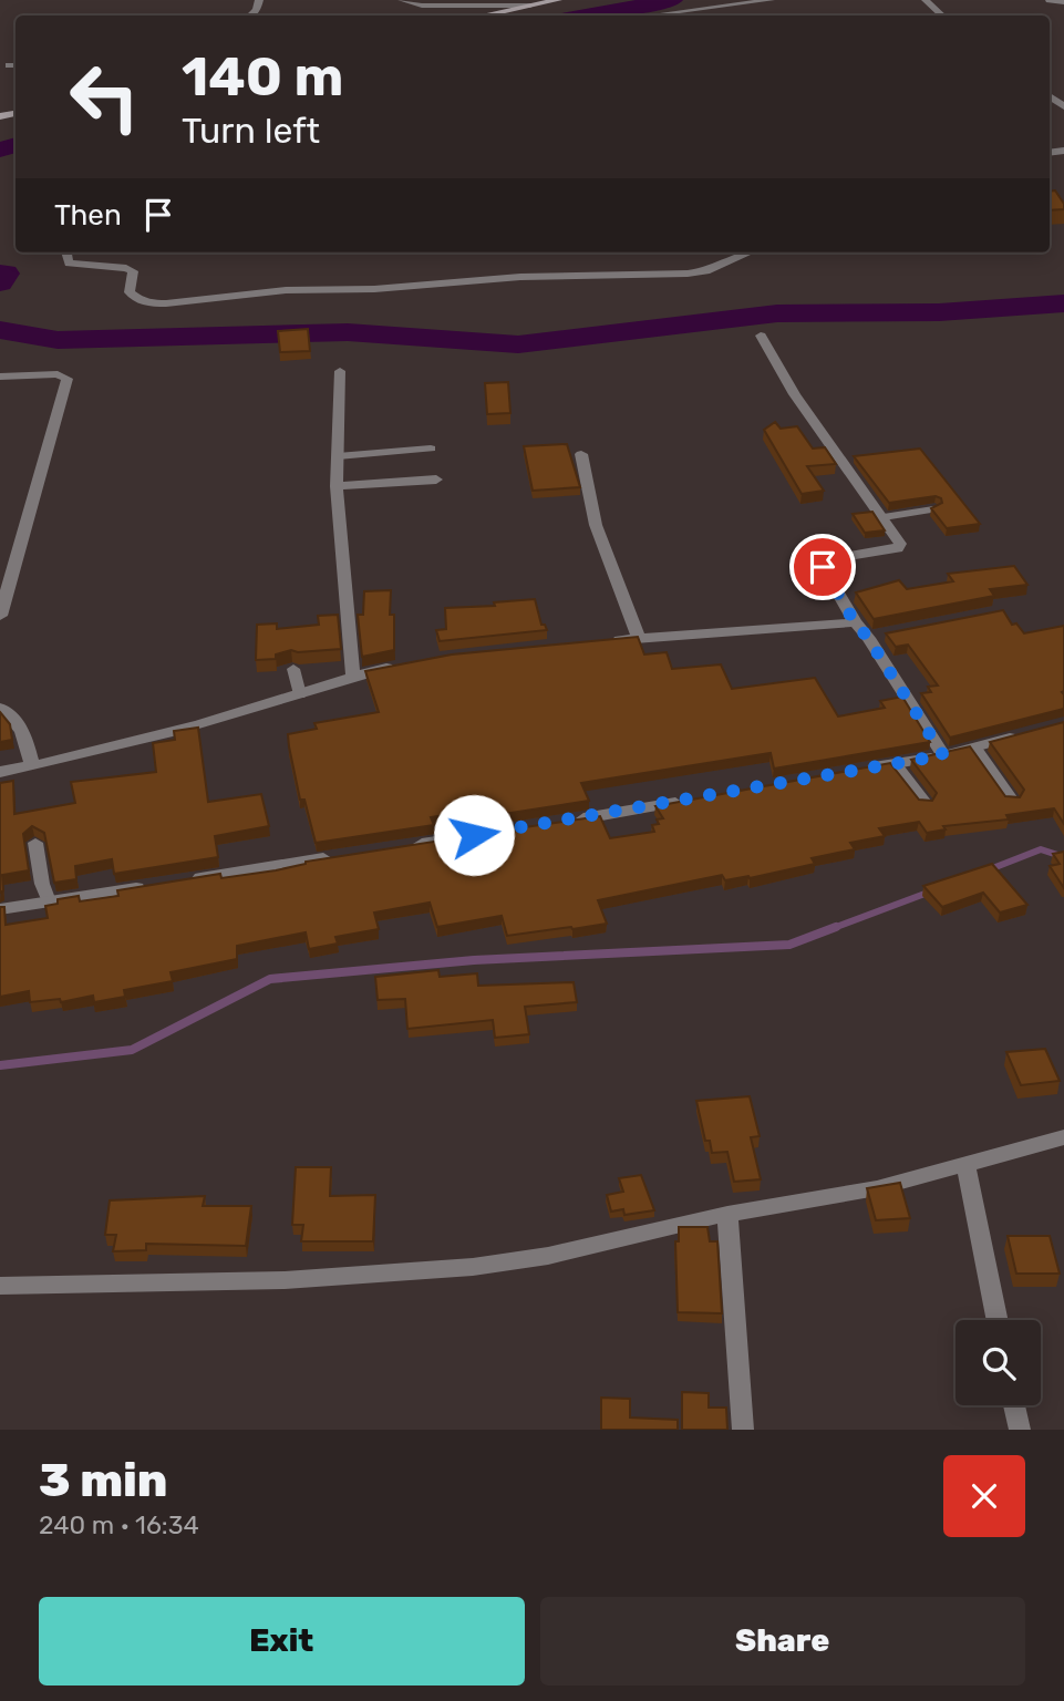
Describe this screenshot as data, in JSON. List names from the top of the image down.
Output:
{
  "page": {
    "turn": ["140 m", "Turn left"],
    "then": "Then",
    "heading": ["3 min", "240 m · 16:34"],
    "buttons": ["Exit", "Share"]
  }
}
